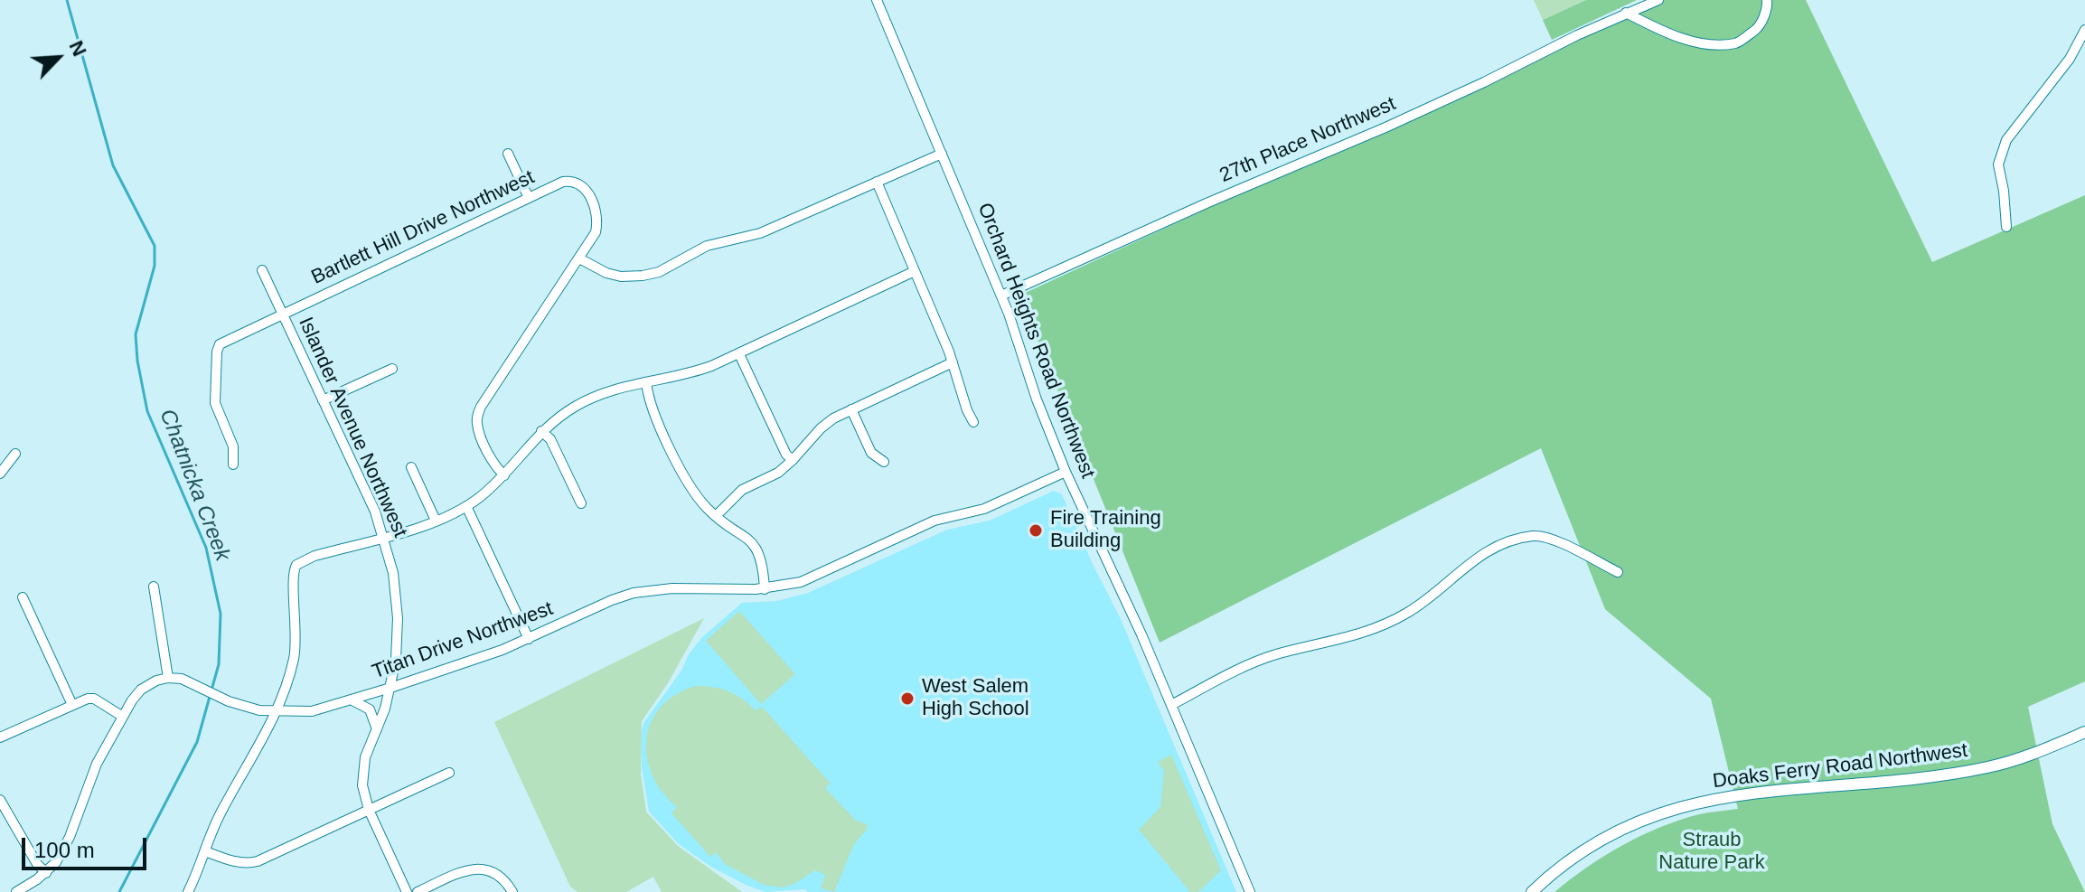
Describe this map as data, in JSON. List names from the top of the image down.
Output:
{
  "streets": {
    "main road": ["Doaks Ferry Road Northwest"],
    "street": [
      "27th Place Northwest",
      "Bartlett Hill Drive Northwest",
      "Orchard Heights Road Northwest",
      "Islander Avenue Northwest",
      "Titan Drive Northwest"
    ]
  },
  "crossings": [
    ["27th Place Northwest", "Orchard Heights Road Northwest"],
    ["Bartlett Hill Drive Northwest", "Islander Avenue Northwest"],
    ["Orchard Heights Road Northwest", "Titan Drive Northwest"],
    ["Islander Avenue Northwest", "Titan Drive Northwest"]
  ],
  "water": ["Chatnicka Creek"],
  "parks": ["Straub Nature Park"],
  "places": ["Fire Training Building", "West Salem High School"],
  "scale_bar": "100 m",
  "north": "top right"
}
